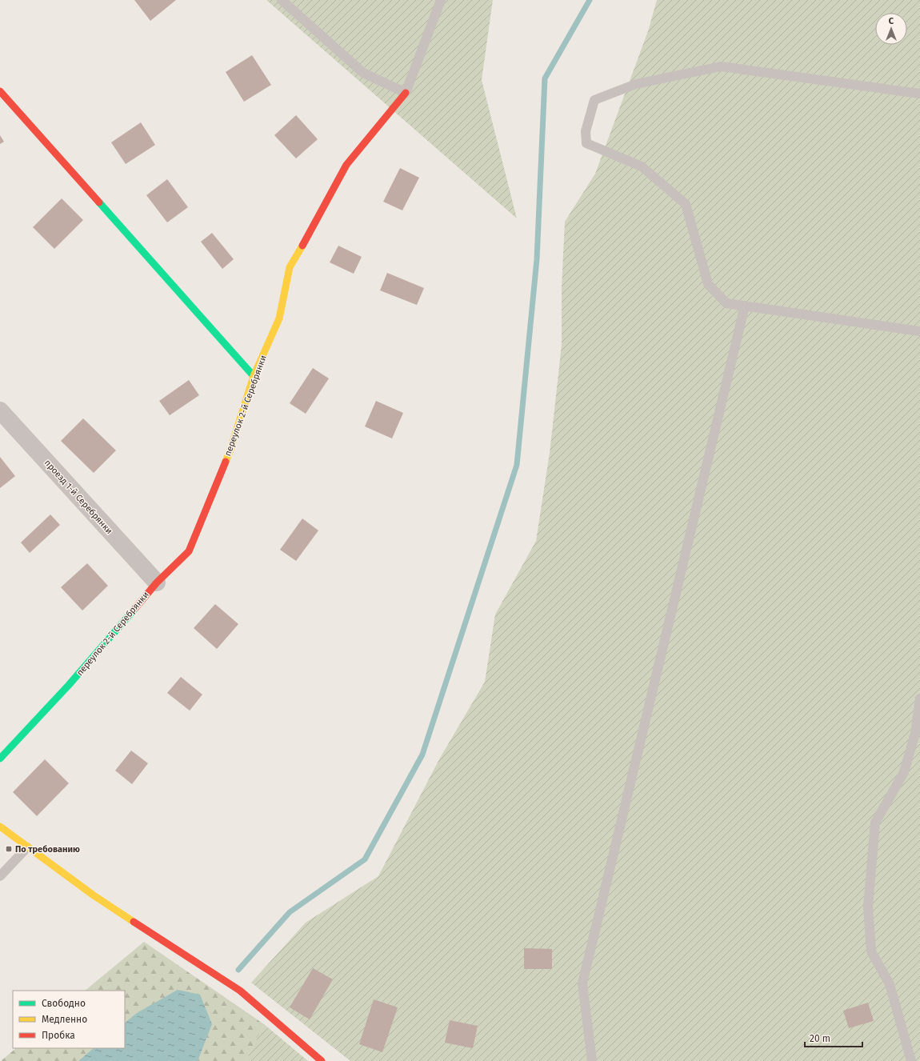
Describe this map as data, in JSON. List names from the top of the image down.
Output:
{
  "streets": {
    "street": ["переулок 2-й Серебрянки", "проезд 1-й Серебрянки"]
  },
  "crossings": [
    ["переулок 2-й Серебрянки", "проезд 1-й Серебрянки"]
  ],
  "places": {
    "transit": ["По требованию"]
  },
  "legend": ["Свободно", "Медленно", "Пробка"],
  "scale_bar": "20 m",
  "north": "top"
}
